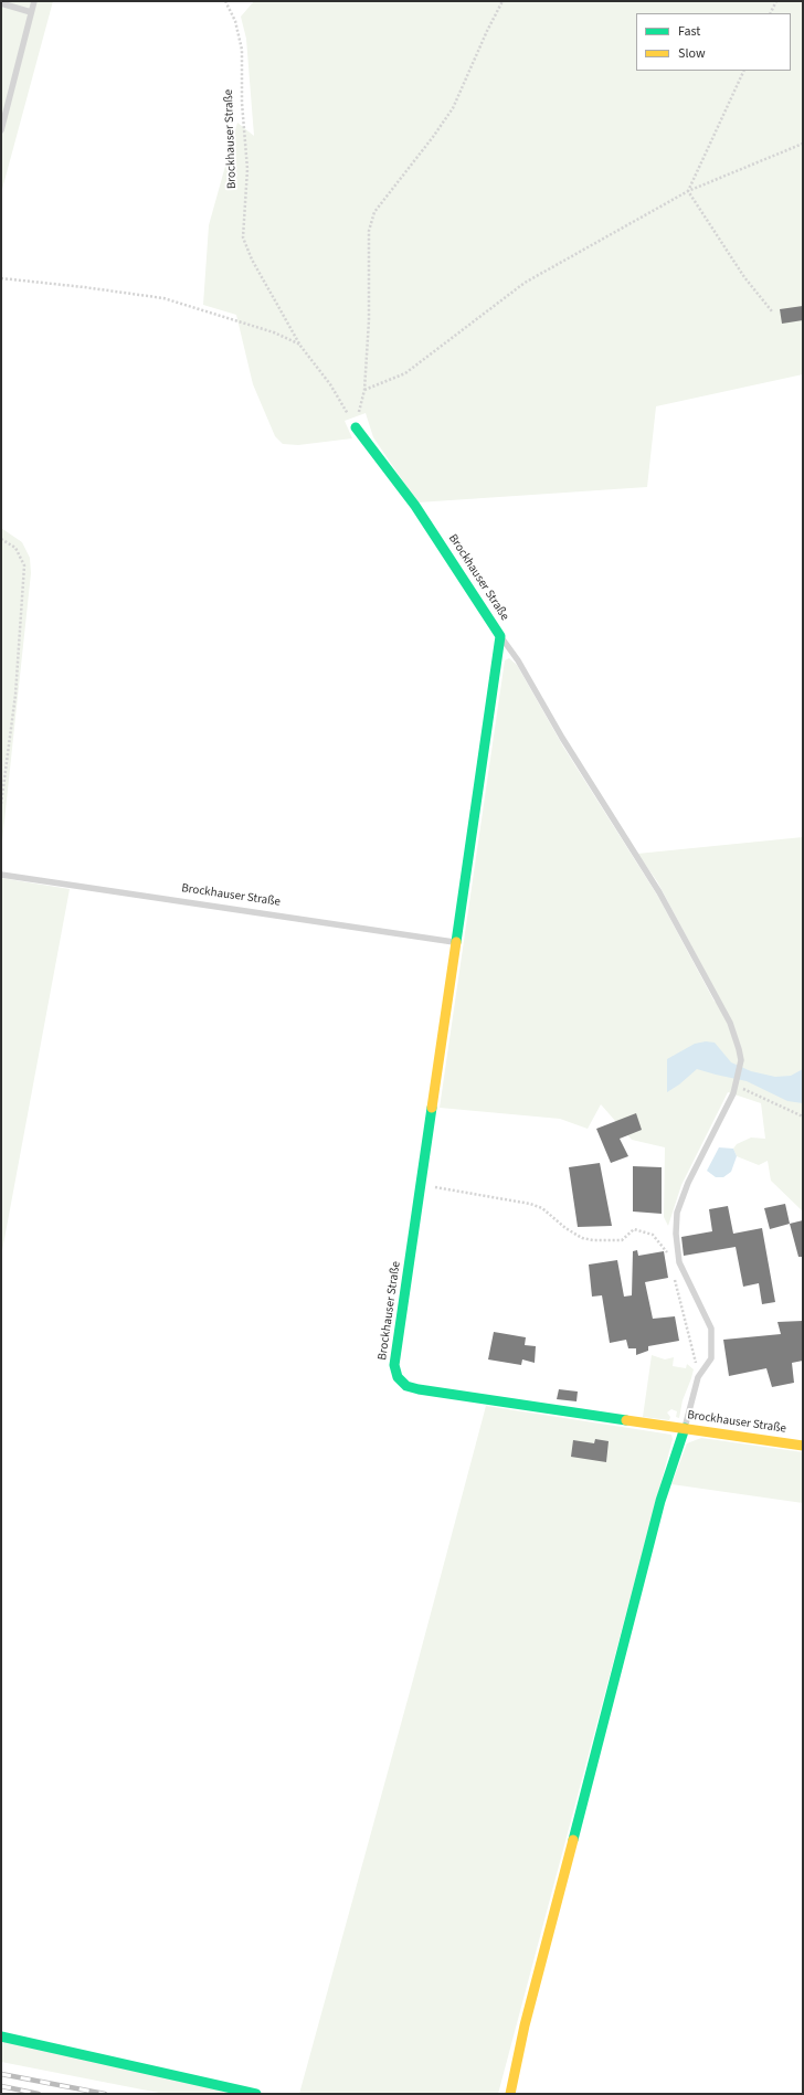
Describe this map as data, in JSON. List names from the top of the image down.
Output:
{
  "streets": {
    "street": ["Brockhauser Straße"]
  },
  "legend": ["Fast", "Slow"]
}
